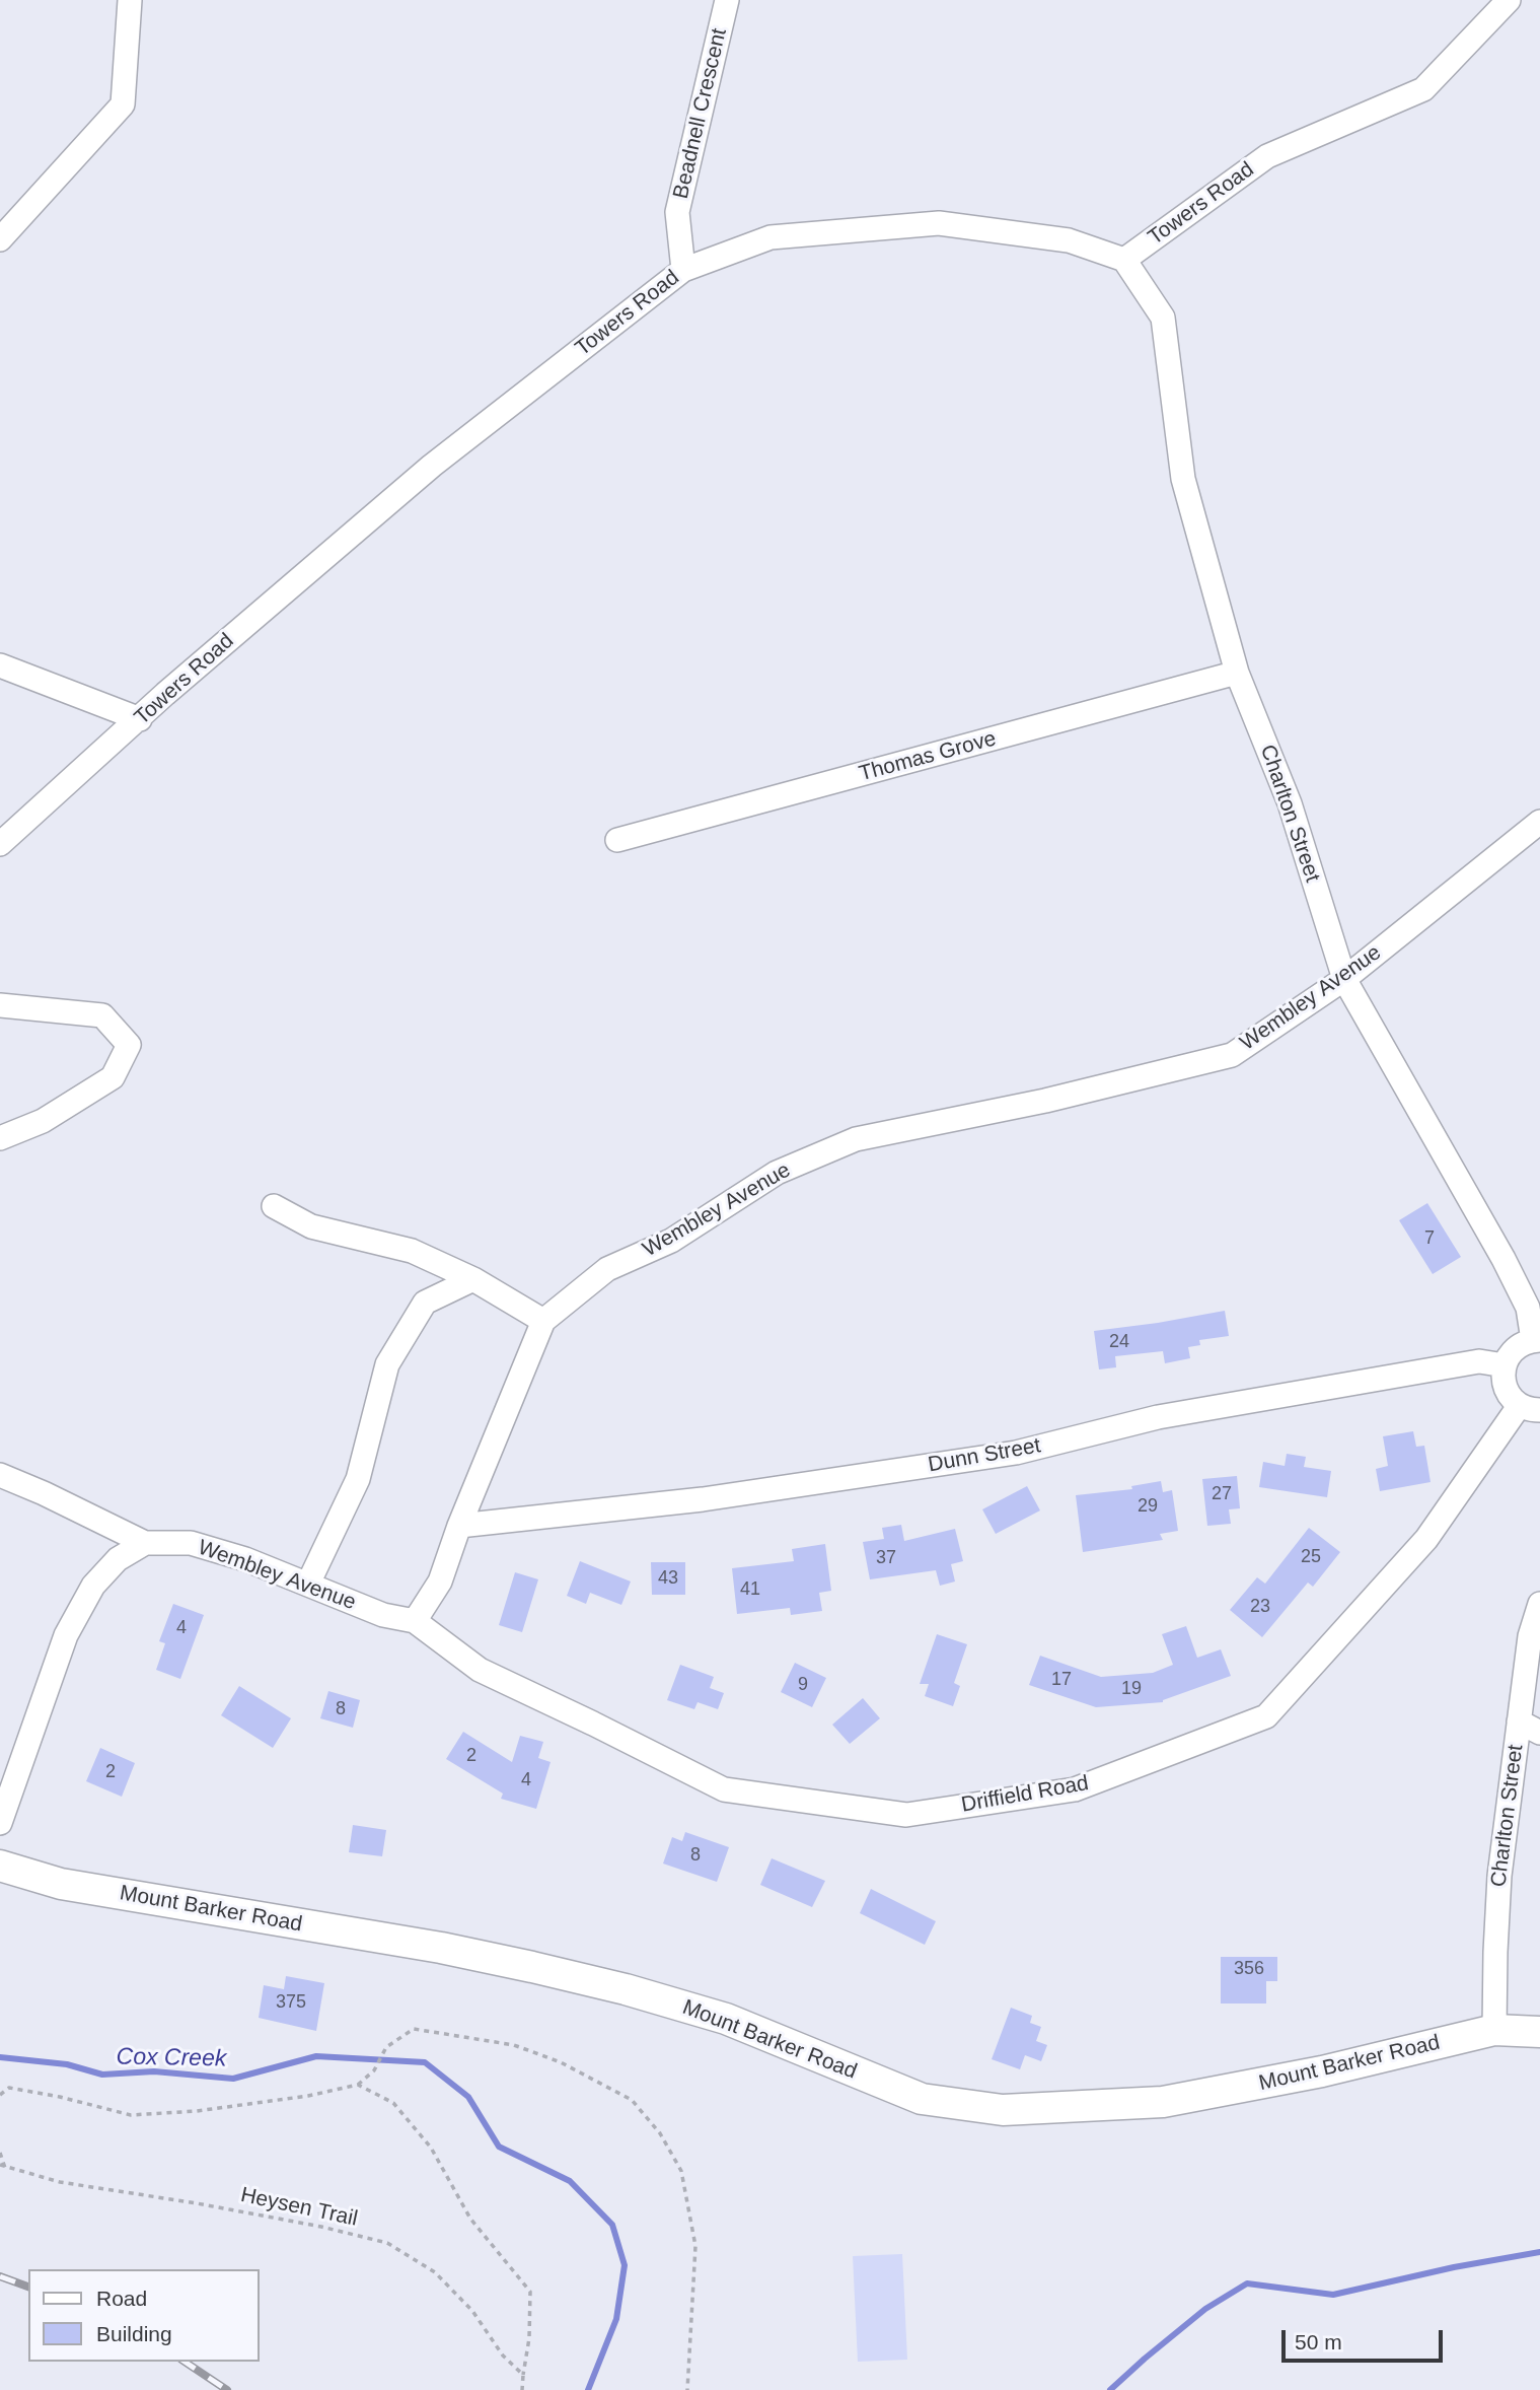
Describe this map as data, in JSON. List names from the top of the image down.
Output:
{
  "streets": {
    "main road": ["Mount Barker Road"],
    "street": [
      "Beadnell Crescent",
      "Towers Road",
      "Thomas Grove",
      "Charlton Street",
      "Wembley Avenue",
      "Dunn Street",
      "Driffield Road"
    ],
    "path": ["Heysen Trail"]
  },
  "crossings": [
    ["Beadnell Crescent", "Towers Road"],
    ["Towers Road", "Charlton Street"],
    ["Thomas Grove", "Charlton Street"],
    ["Charlton Street", "Wembley Avenue"],
    ["Charlton Street", "Mount Barker Road"],
    ["Wembley Avenue", "Dunn Street"],
    ["Wembley Avenue", "Driffield Road"]
  ],
  "water": ["Cox Creek"],
  "house_numbers": [
    "7",
    "24",
    "27",
    "29",
    "25",
    "37",
    "43",
    "41",
    "23",
    "4",
    "17",
    "9",
    "19",
    "8",
    "2",
    "2",
    "4",
    "8",
    "356",
    "375"
  ],
  "legend": ["Road", "Building"],
  "scale_bar": "50 m"
}
